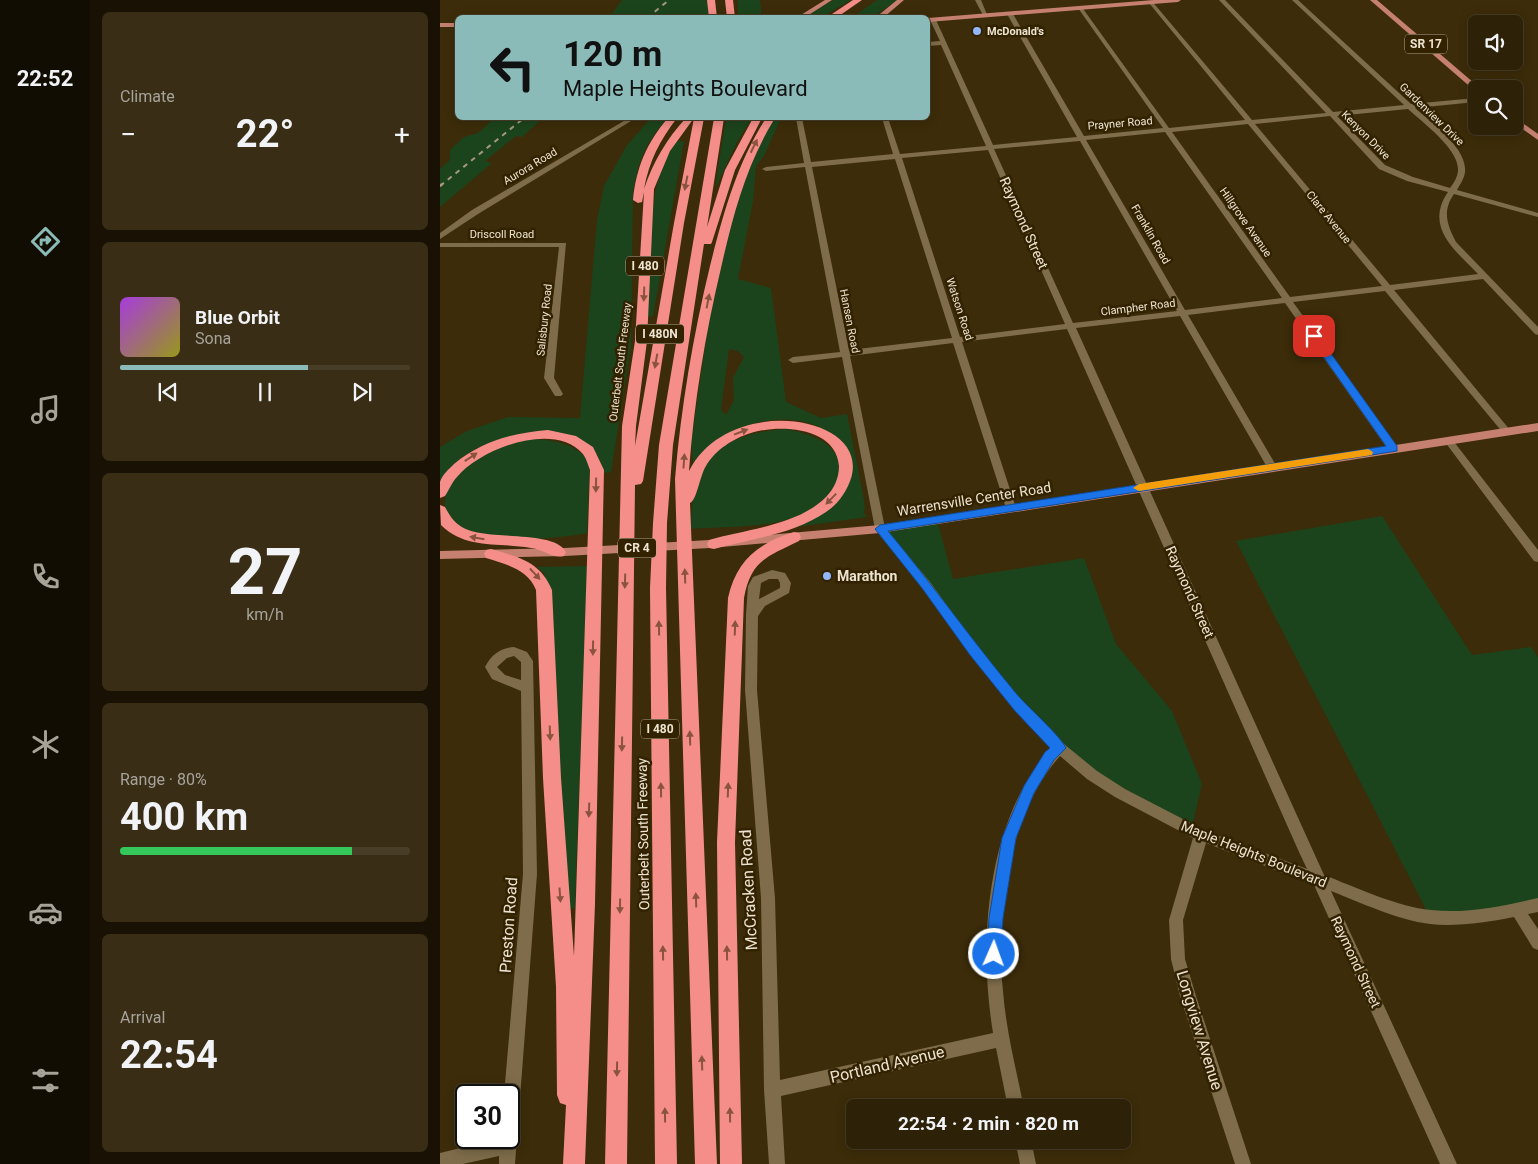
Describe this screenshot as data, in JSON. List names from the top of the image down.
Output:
{
  "streets": {
    "highway": ["I 480", "I 480N", "Outerbelt South Freeway"],
    "main road": ["SR 17", "Warrensville Center Road", "CR 4"],
    "street": [
      "Gardenview Drive",
      "Prayner Road",
      "Kenyon Drive",
      "Aurora Road",
      "Clare Avenue",
      "Hillgrove Avenue",
      "Raymond Street",
      "Driscoll Road",
      "Franklin Road",
      "Clampher Road",
      "Watson Road",
      "Salisbury Road",
      "Hansen Road",
      "Maple Heights Boulevard",
      "McCracken Road",
      "Preston Road",
      "Longview Avenue",
      "Portland Avenue"
    ]
  },
  "crossings": [
    ["Gardenview Drive", "Prayner Road"],
    ["Gardenview Drive", "Kenyon Drive"],
    ["Gardenview Drive", "Clampher Road"],
    ["Prayner Road", "Kenyon Drive"],
    ["Prayner Road", "Clare Avenue"],
    ["Prayner Road", "Hillgrove Avenue"],
    ["Prayner Road", "Raymond Street"],
    ["Prayner Road", "Franklin Road"],
    ["Prayner Road", "Watson Road"],
    ["Prayner Road", "Hansen Road"],
    ["Clare Avenue", "Clampher Road"],
    ["Clare Avenue", "Warrensville Center Road"],
    ["Hillgrove Avenue", "Clampher Road"],
    ["Hillgrove Avenue", "Warrensville Center Road"],
    ["Raymond Street", "Clampher Road"],
    ["Raymond Street", "Warrensville Center Road"],
    ["Raymond Street", "Maple Heights Boulevard"],
    ["Driscoll Road", "Salisbury Road"],
    ["Franklin Road", "Clampher Road"],
    ["Franklin Road", "Warrensville Center Road"],
    ["Clampher Road", "Watson Road"],
    ["Clampher Road", "Hansen Road"],
    ["Watson Road", "Warrensville Center Road"],
    ["Hansen Road", "Warrensville Center Road"],
    ["Hansen Road", "Maple Heights Boulevard"],
    ["Warrensville Center Road", "Maple Heights Boulevard"],
    ["Maple Heights Boulevard", "Longview Avenue"],
    ["McCracken Road", "Portland Avenue"]
  ],
  "places": ["McDonald's", "Marathon"],
  "page": {
    "tabs": "22:52",
    "tile": [
      "Climate",
      ["27", "km/h"],
      ["Range · 80%", "400 km"],
      ["Arrival", "22:54"]
    ],
    "turn": ["120 m", "Maple Heights Boulevard"],
    "heat": ["−", "22°", "+"],
    "song": ["Blue Orbit", "Sona"],
    "limit": "30",
    "trip": "22:54 · 2 min · 820 m"
  }
}
